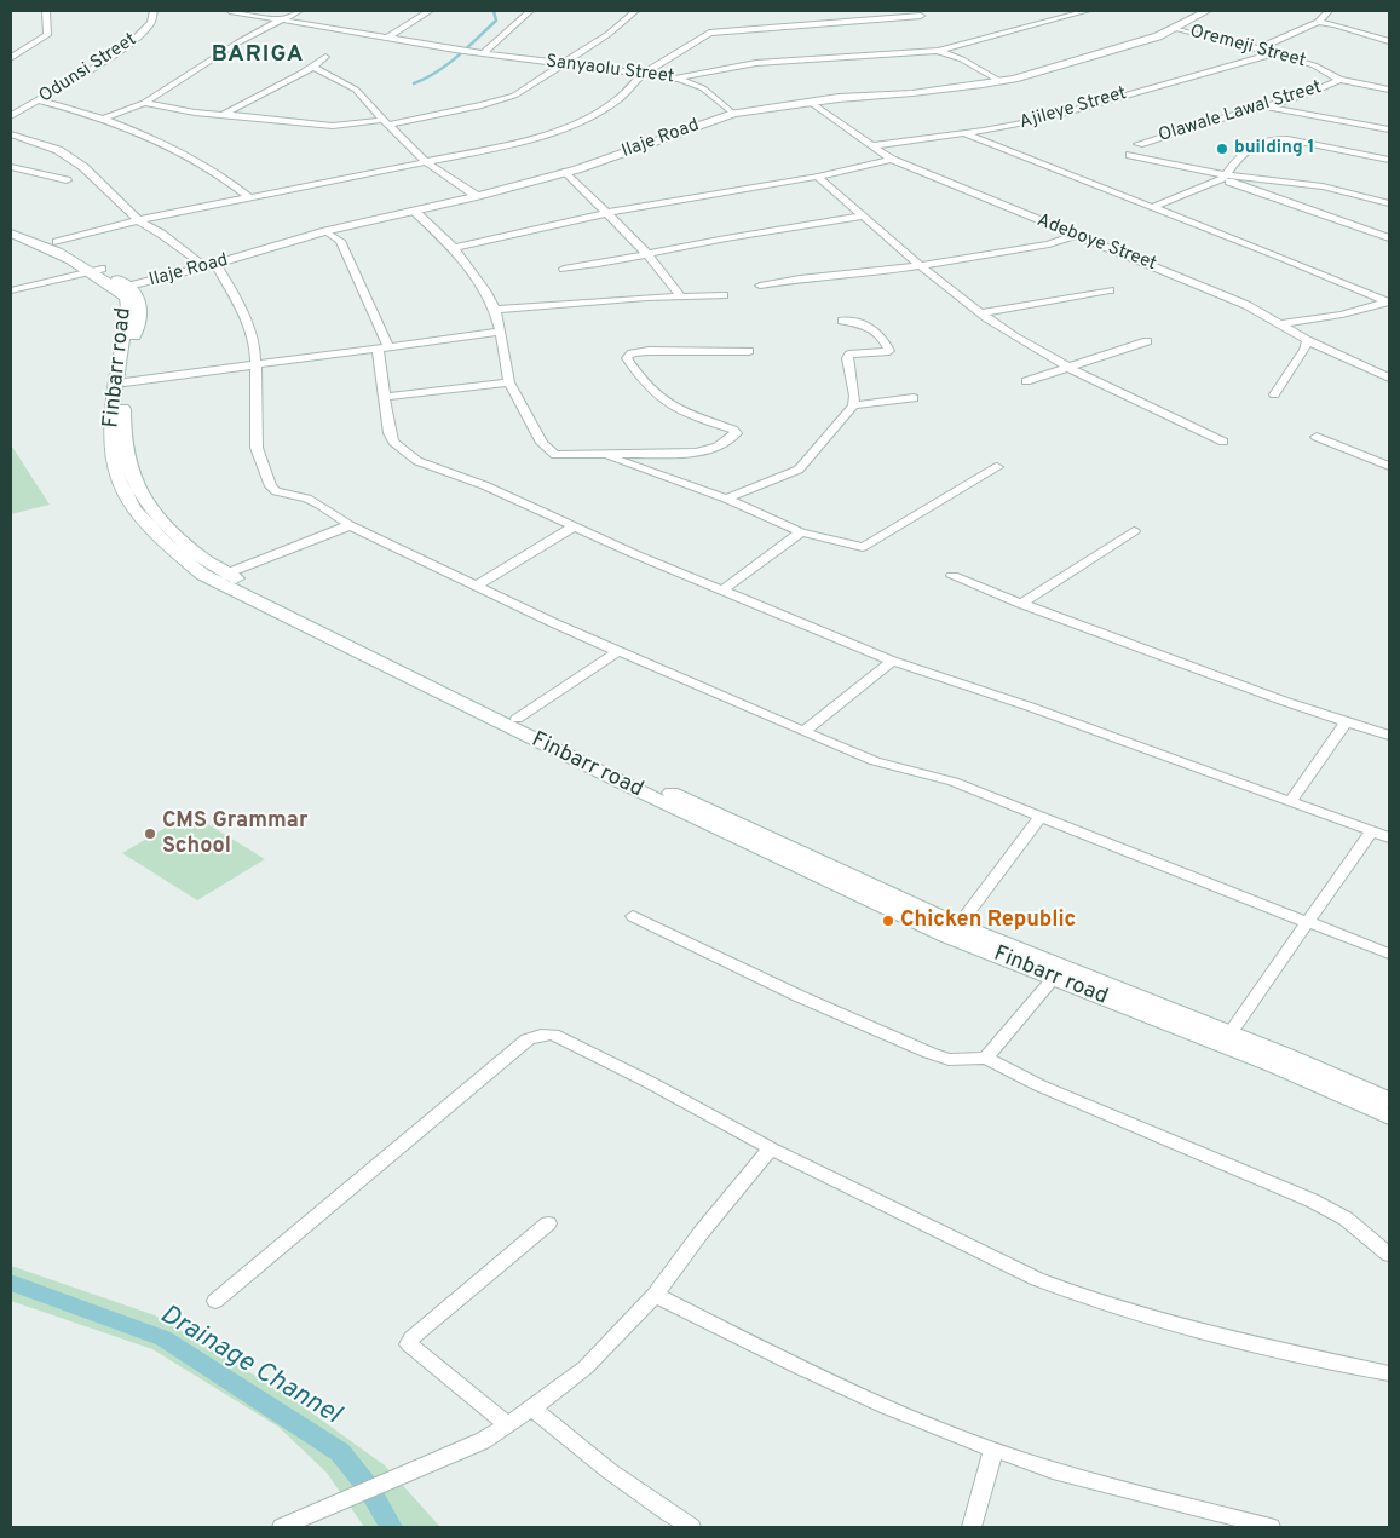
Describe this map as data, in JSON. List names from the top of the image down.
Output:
{
  "streets": {
    "main road": ["Finbarr road"],
    "street": [
      "Oremeji Street",
      "Odunsi Street",
      "Sanyaolu Street",
      "Ajileye Street",
      "Olawale Lawal Street",
      "Ilaje Road",
      "Adeboye Street"
    ]
  },
  "crossings": [
    ["Oremeji Street", "Ajileye Street"],
    ["Oremeji Street", "Olawale Lawal Street"],
    ["Oremeji Street", "Ilaje Road"],
    ["Sanyaolu Street", "Ilaje Road"],
    ["Ajileye Street", "Adeboye Street"],
    ["Ilaje Road", "Adeboye Street"],
    ["Ilaje Road", "Finbarr road"]
  ],
  "districts": ["BARIGA"],
  "water": ["Drainage Channel"],
  "places": ["building 1", "CMS Grammar School", "Chicken Republic"]
}
